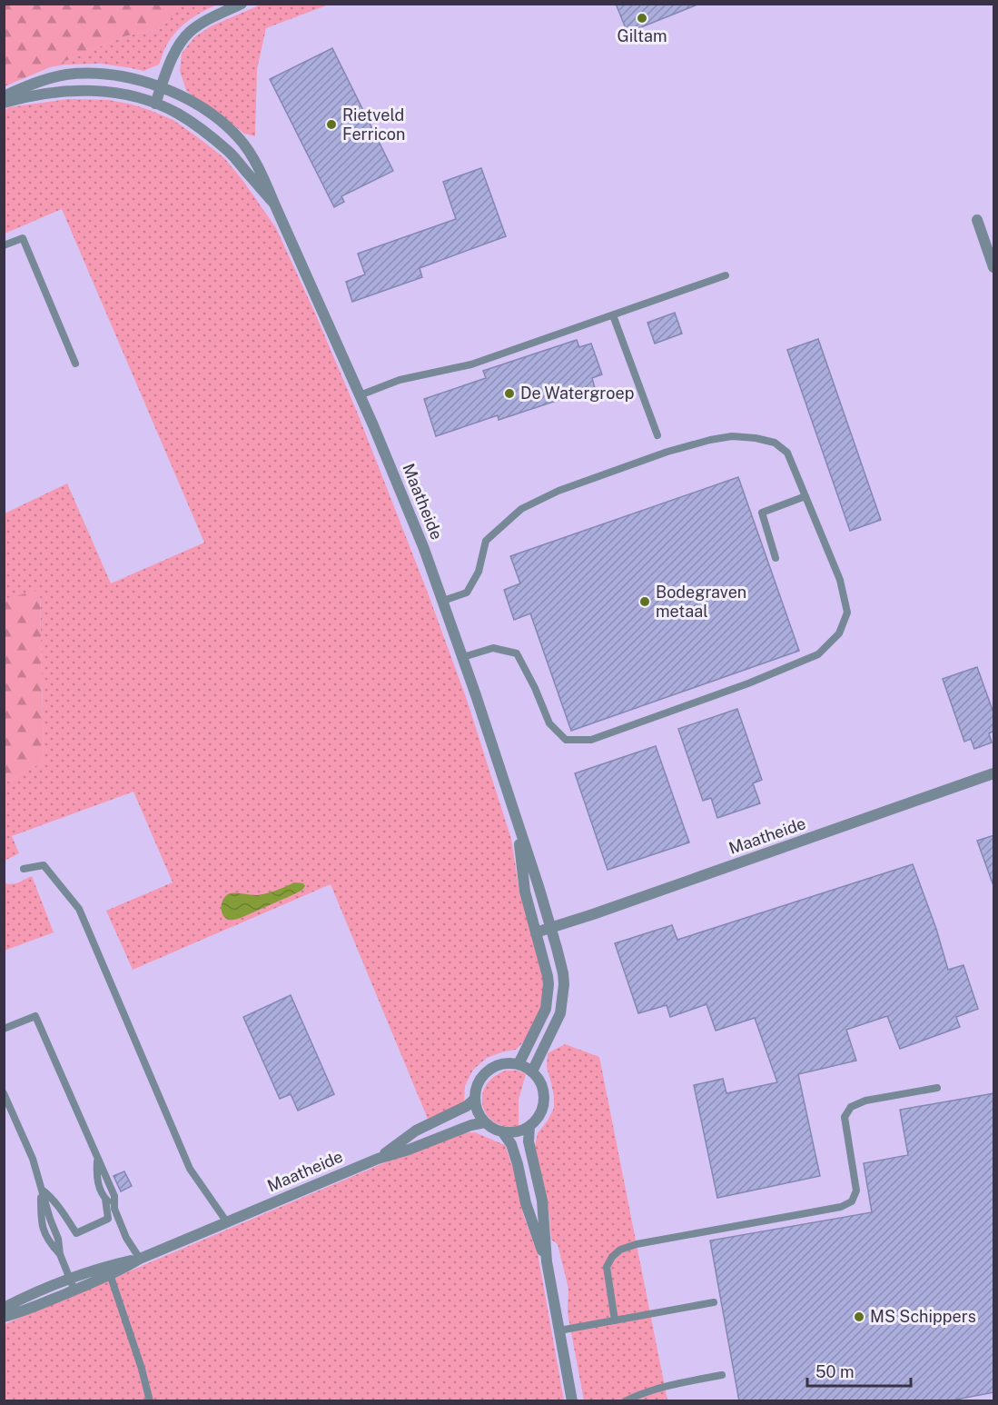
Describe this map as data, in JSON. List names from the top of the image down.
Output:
{
  "streets": {
    "street": ["Maatheide"]
  },
  "places": [
    "Giltam",
    "Rietveld Ferricon",
    "De Watergroep",
    "Bodegraven metaal",
    "MS Schippers"
  ],
  "scale_bar": "50 m"
}
